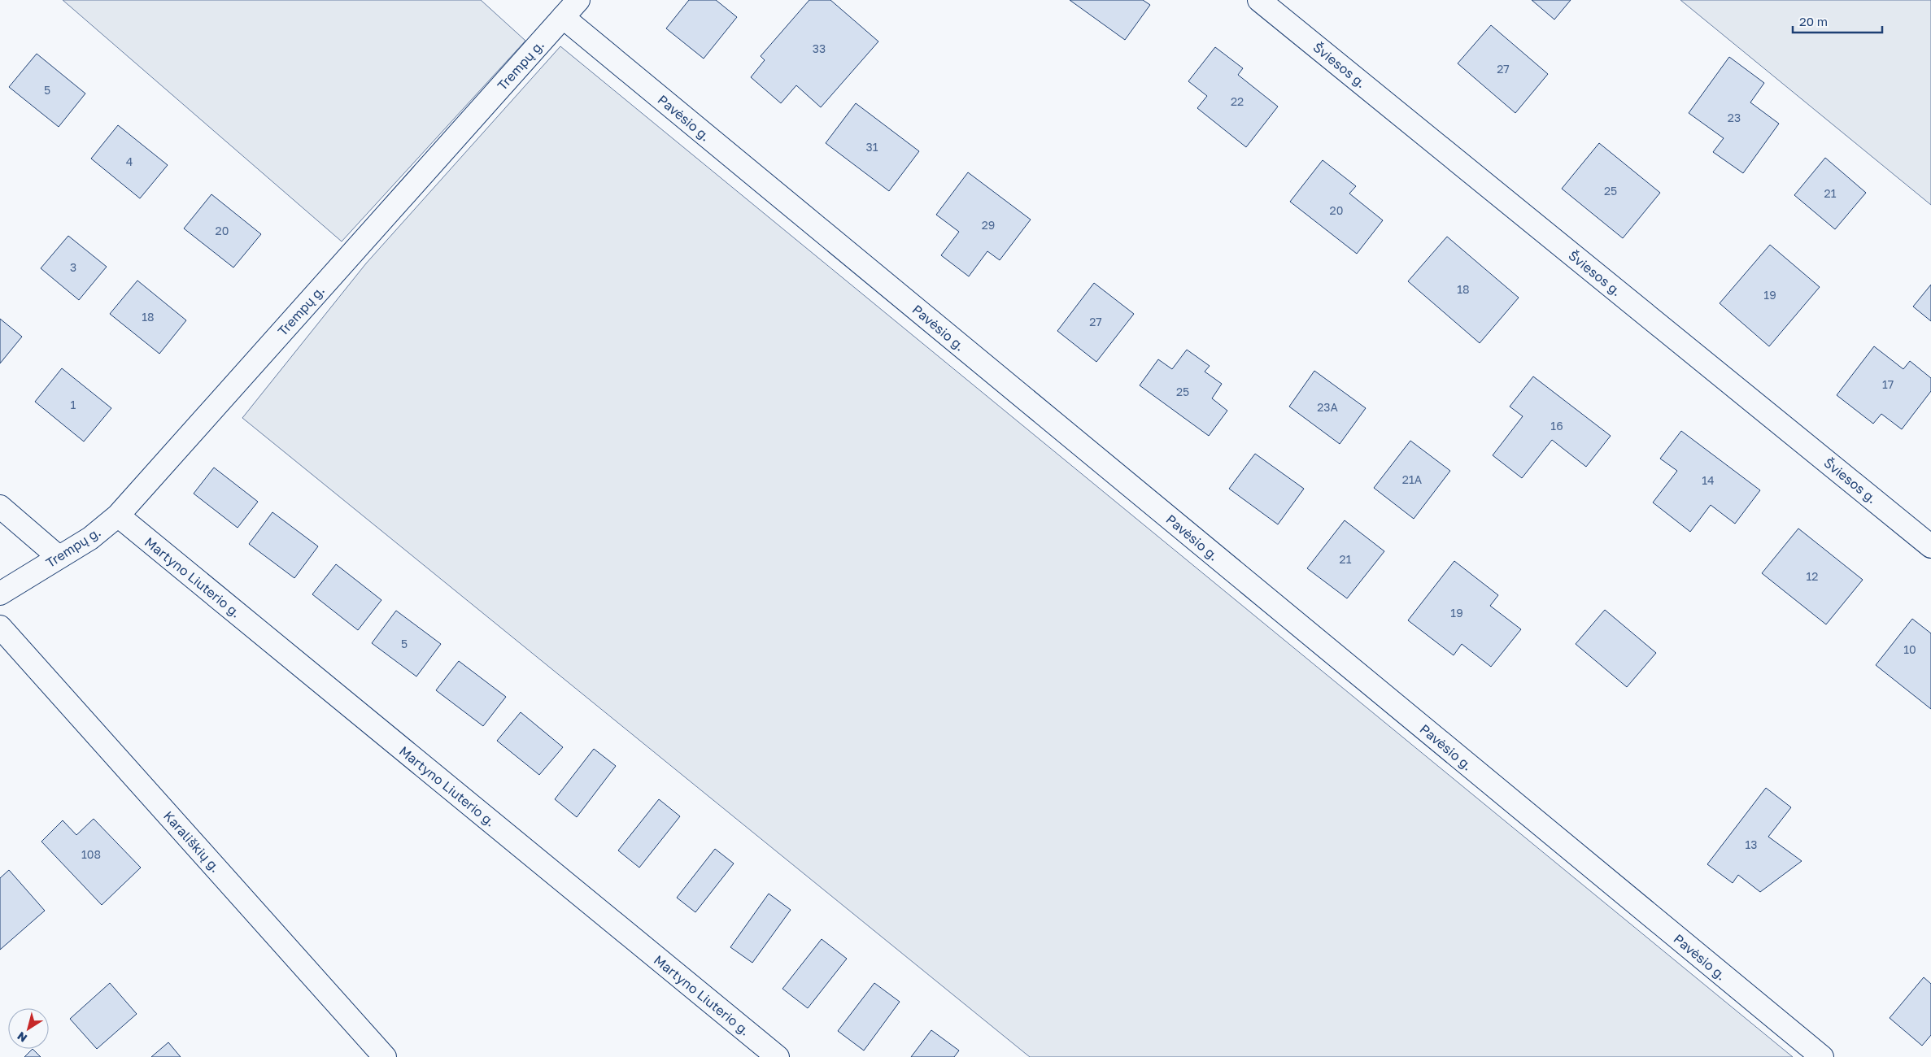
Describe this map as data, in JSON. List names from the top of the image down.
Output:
{
  "streets": {
    "street": [
      "Trempų g.",
      "Šviesos g.",
      "Pavėsio g.",
      "Martyno Liuterio g.",
      "Karališkių g."
    ]
  },
  "crossings": [
    ["Trempų g.", "Pavėsio g."],
    ["Trempų g.", "Martyno Liuterio g."]
  ],
  "house_numbers": [
    "33",
    "27",
    "5",
    "22",
    "23",
    "31",
    "4",
    "25",
    "21",
    "20",
    "29",
    "20",
    "3",
    "18",
    "19",
    "18",
    "27",
    "17",
    "25",
    "1",
    "23A",
    "16",
    "21A",
    "14",
    "21",
    "12",
    "19",
    "5",
    "10",
    "13",
    "108"
  ],
  "scale_bar": "20 m",
  "north": "bottom left"
}
